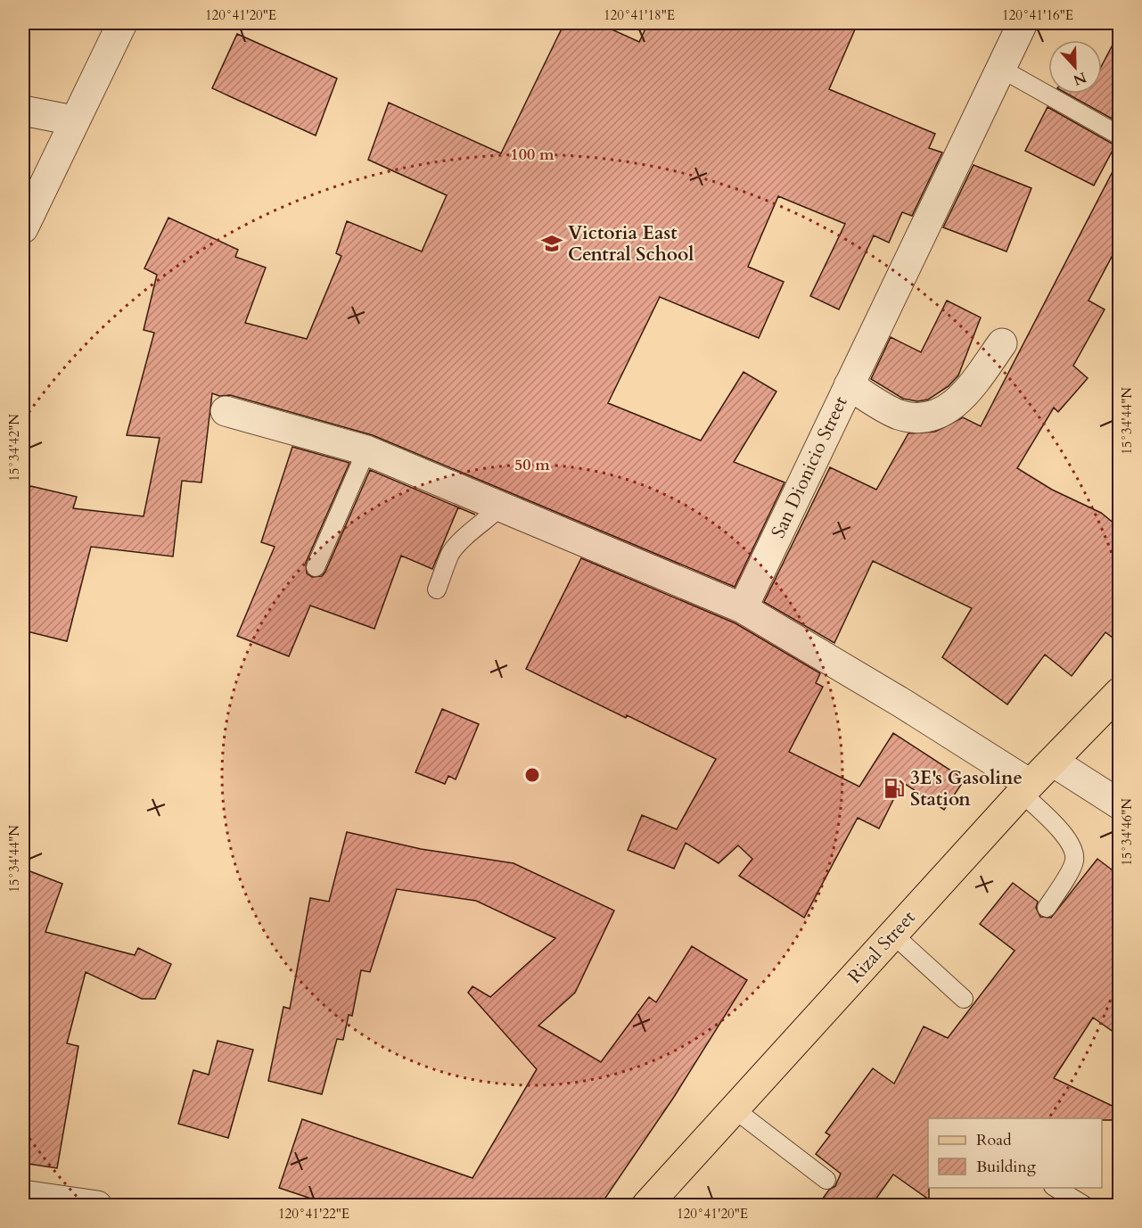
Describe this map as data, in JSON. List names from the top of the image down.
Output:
{
  "streets": {
    "main road": ["Rizal Street"],
    "street": ["San Dionicio Street"]
  },
  "places": {
    "school or university": ["Victoria East Central School"],
    "fuel station": ["3E's Gasoline Station"]
  },
  "legend": ["Road", "Building"],
  "north": "bottom",
  "coordinates": [
    "120°41'20\"E",
    "120°41'18\"E",
    "120°41'16\"E",
    "15°34'44\"N",
    "15°34'42\"N",
    "15°34'46\"N",
    "120°41'22\"E"
  ],
  "rings": ["100 m", "50 m"]
}
